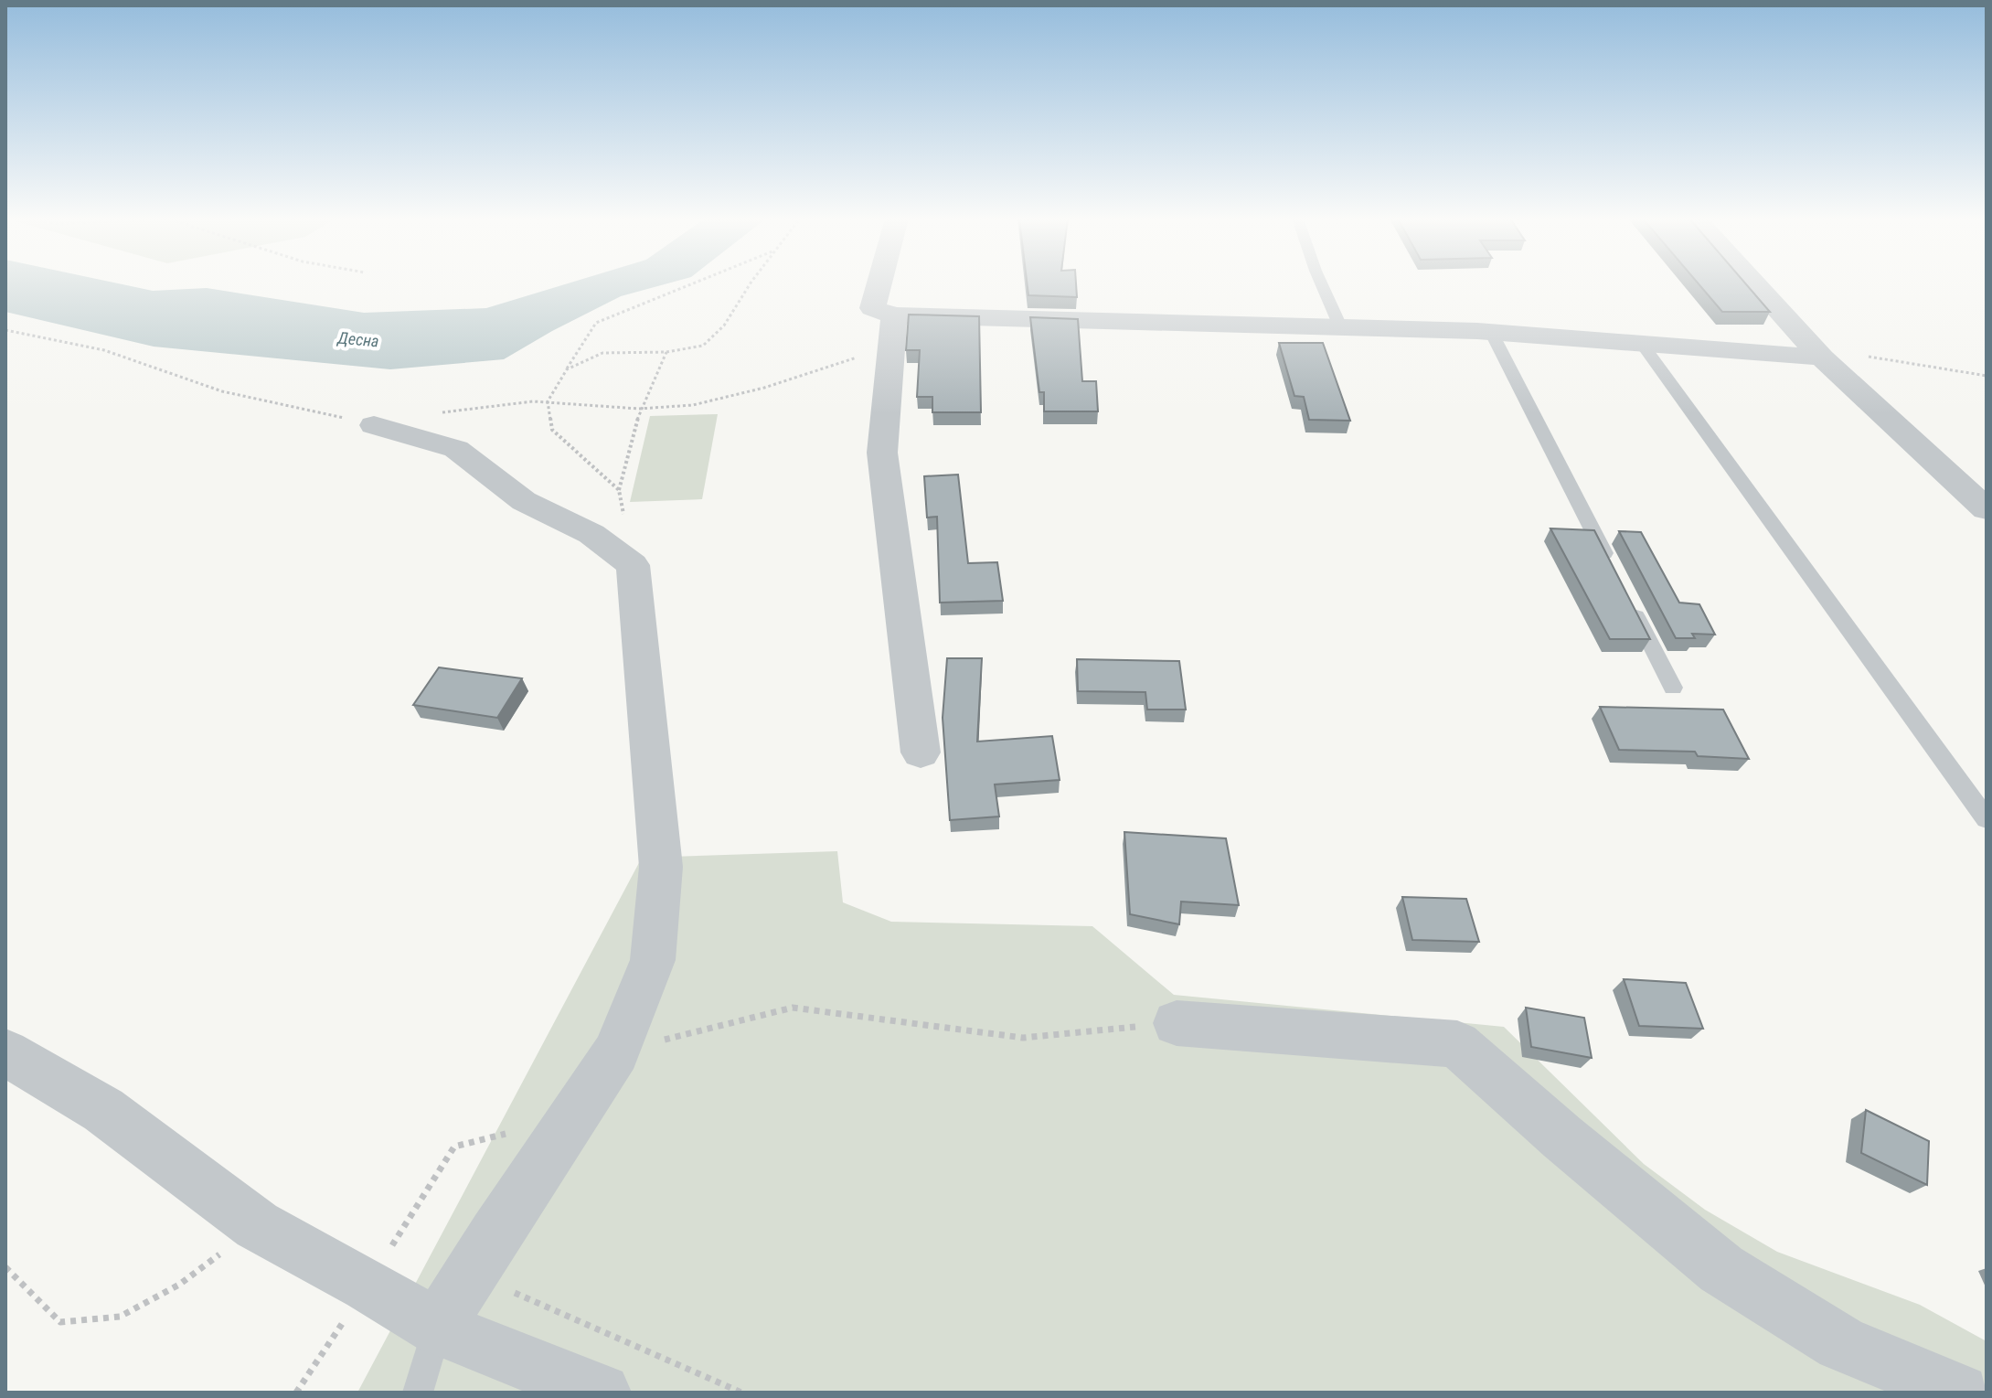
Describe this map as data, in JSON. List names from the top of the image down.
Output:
{
  "water": ["Десна"]
}
